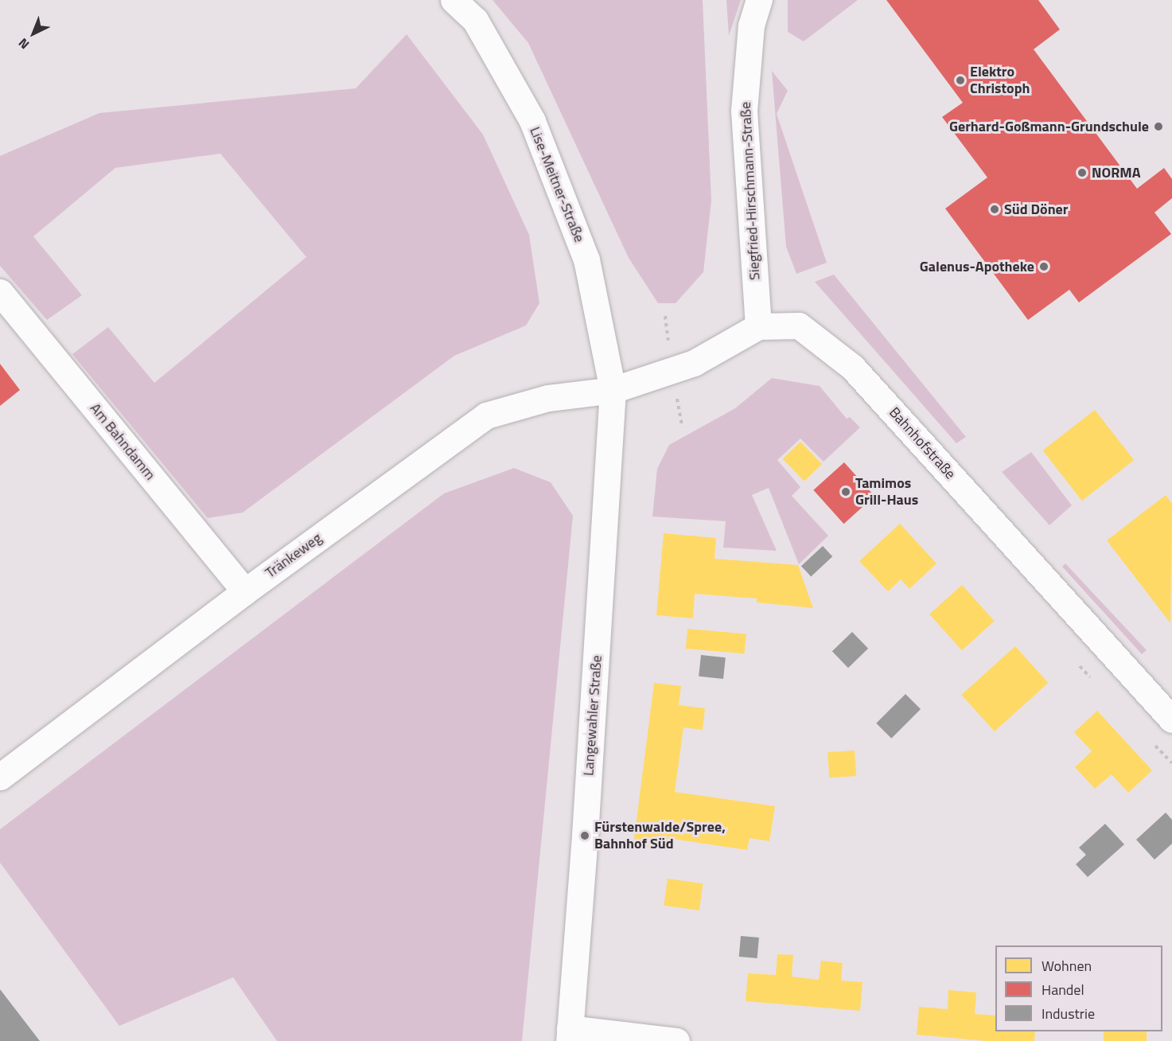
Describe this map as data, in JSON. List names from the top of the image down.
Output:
{
  "streets": {
    "street": [
      "Lise-Meitner-Straße",
      "Siegfried-Hirschmann-Straße",
      "Am Bahndamm",
      "Bahnhofstraße",
      "Tränkeweg",
      "Langewahler Straße"
    ]
  },
  "crossings": [
    ["Lise-Meitner-Straße", "Bahnhofstraße"],
    ["Lise-Meitner-Straße", "Tränkeweg"],
    ["Lise-Meitner-Straße", "Langewahler Straße"],
    ["Siegfried-Hirschmann-Straße", "Bahnhofstraße"],
    ["Am Bahndamm", "Tränkeweg"],
    ["Bahnhofstraße", "Tränkeweg"],
    ["Bahnhofstraße", "Langewahler Straße"],
    ["Tränkeweg", "Langewahler Straße"]
  ],
  "places": [
    "Elektro Christoph",
    "Gerhard-Goßmann-Grundschule",
    "NORMA",
    "Süd Döner",
    "Galenus-Apotheke",
    "Tamimos Grill-Haus",
    "Fürstenwalde/Spree, Bahnhof Süd"
  ],
  "legend": ["Wohnen", "Handel", "Industrie"],
  "north": "bottom left"
}
